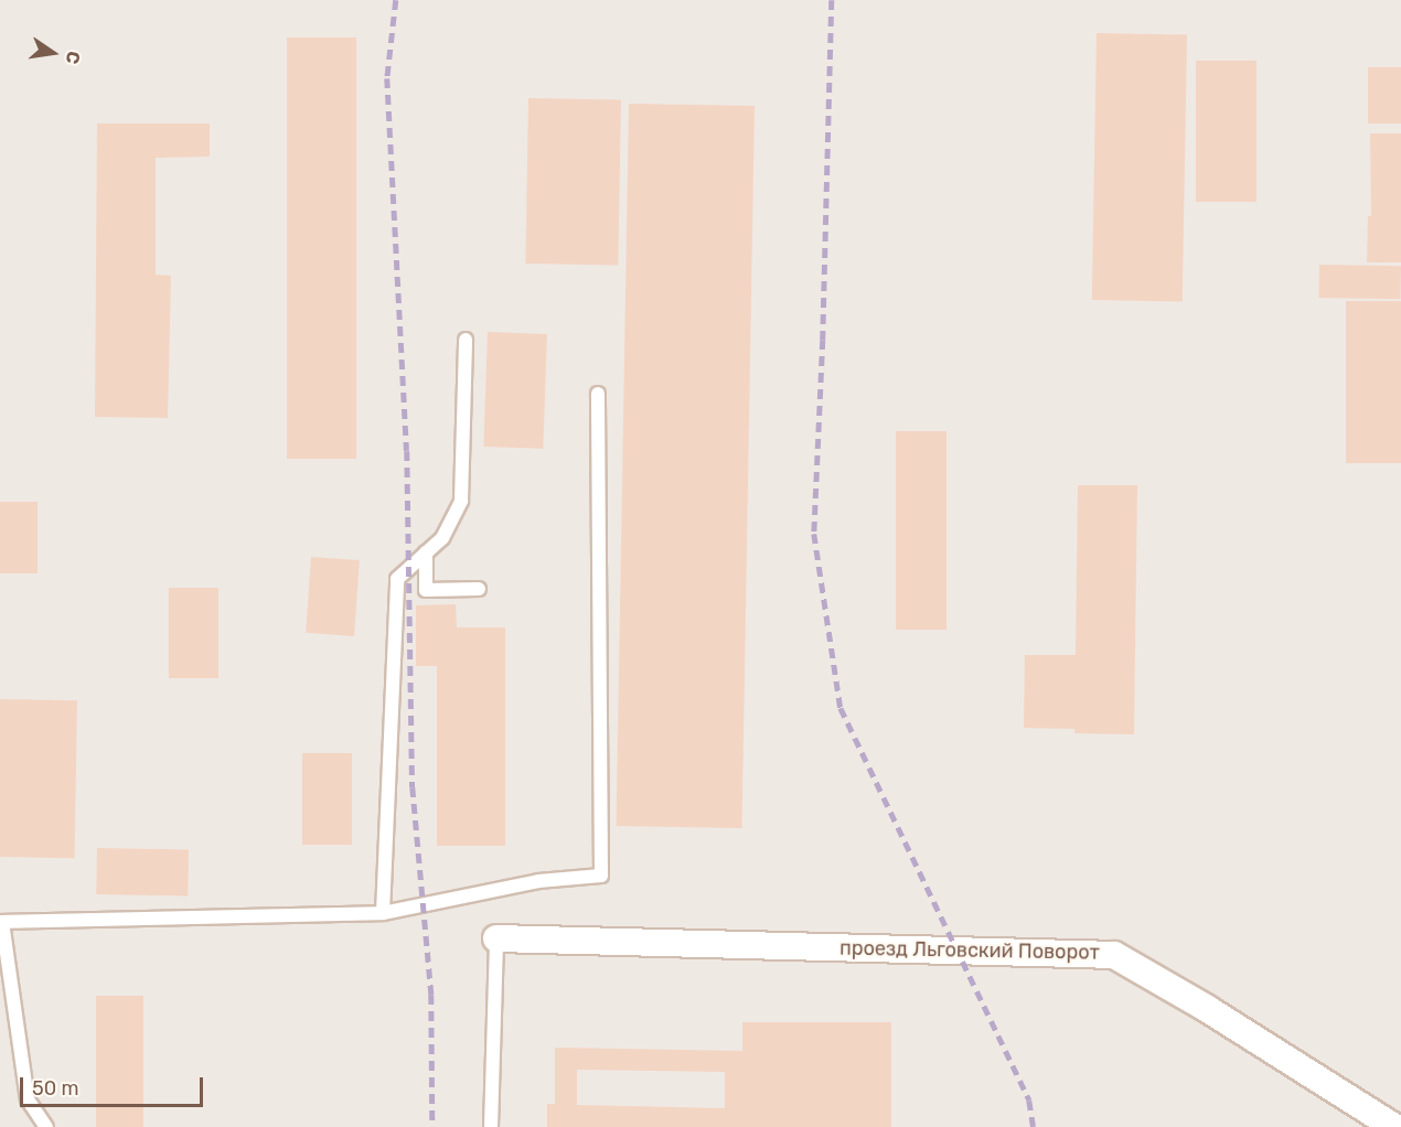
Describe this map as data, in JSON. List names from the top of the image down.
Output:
{
  "streets": {
    "street": ["проезд Льговский Поворот"]
  },
  "scale_bar": "50 m",
  "north": "right"
}
